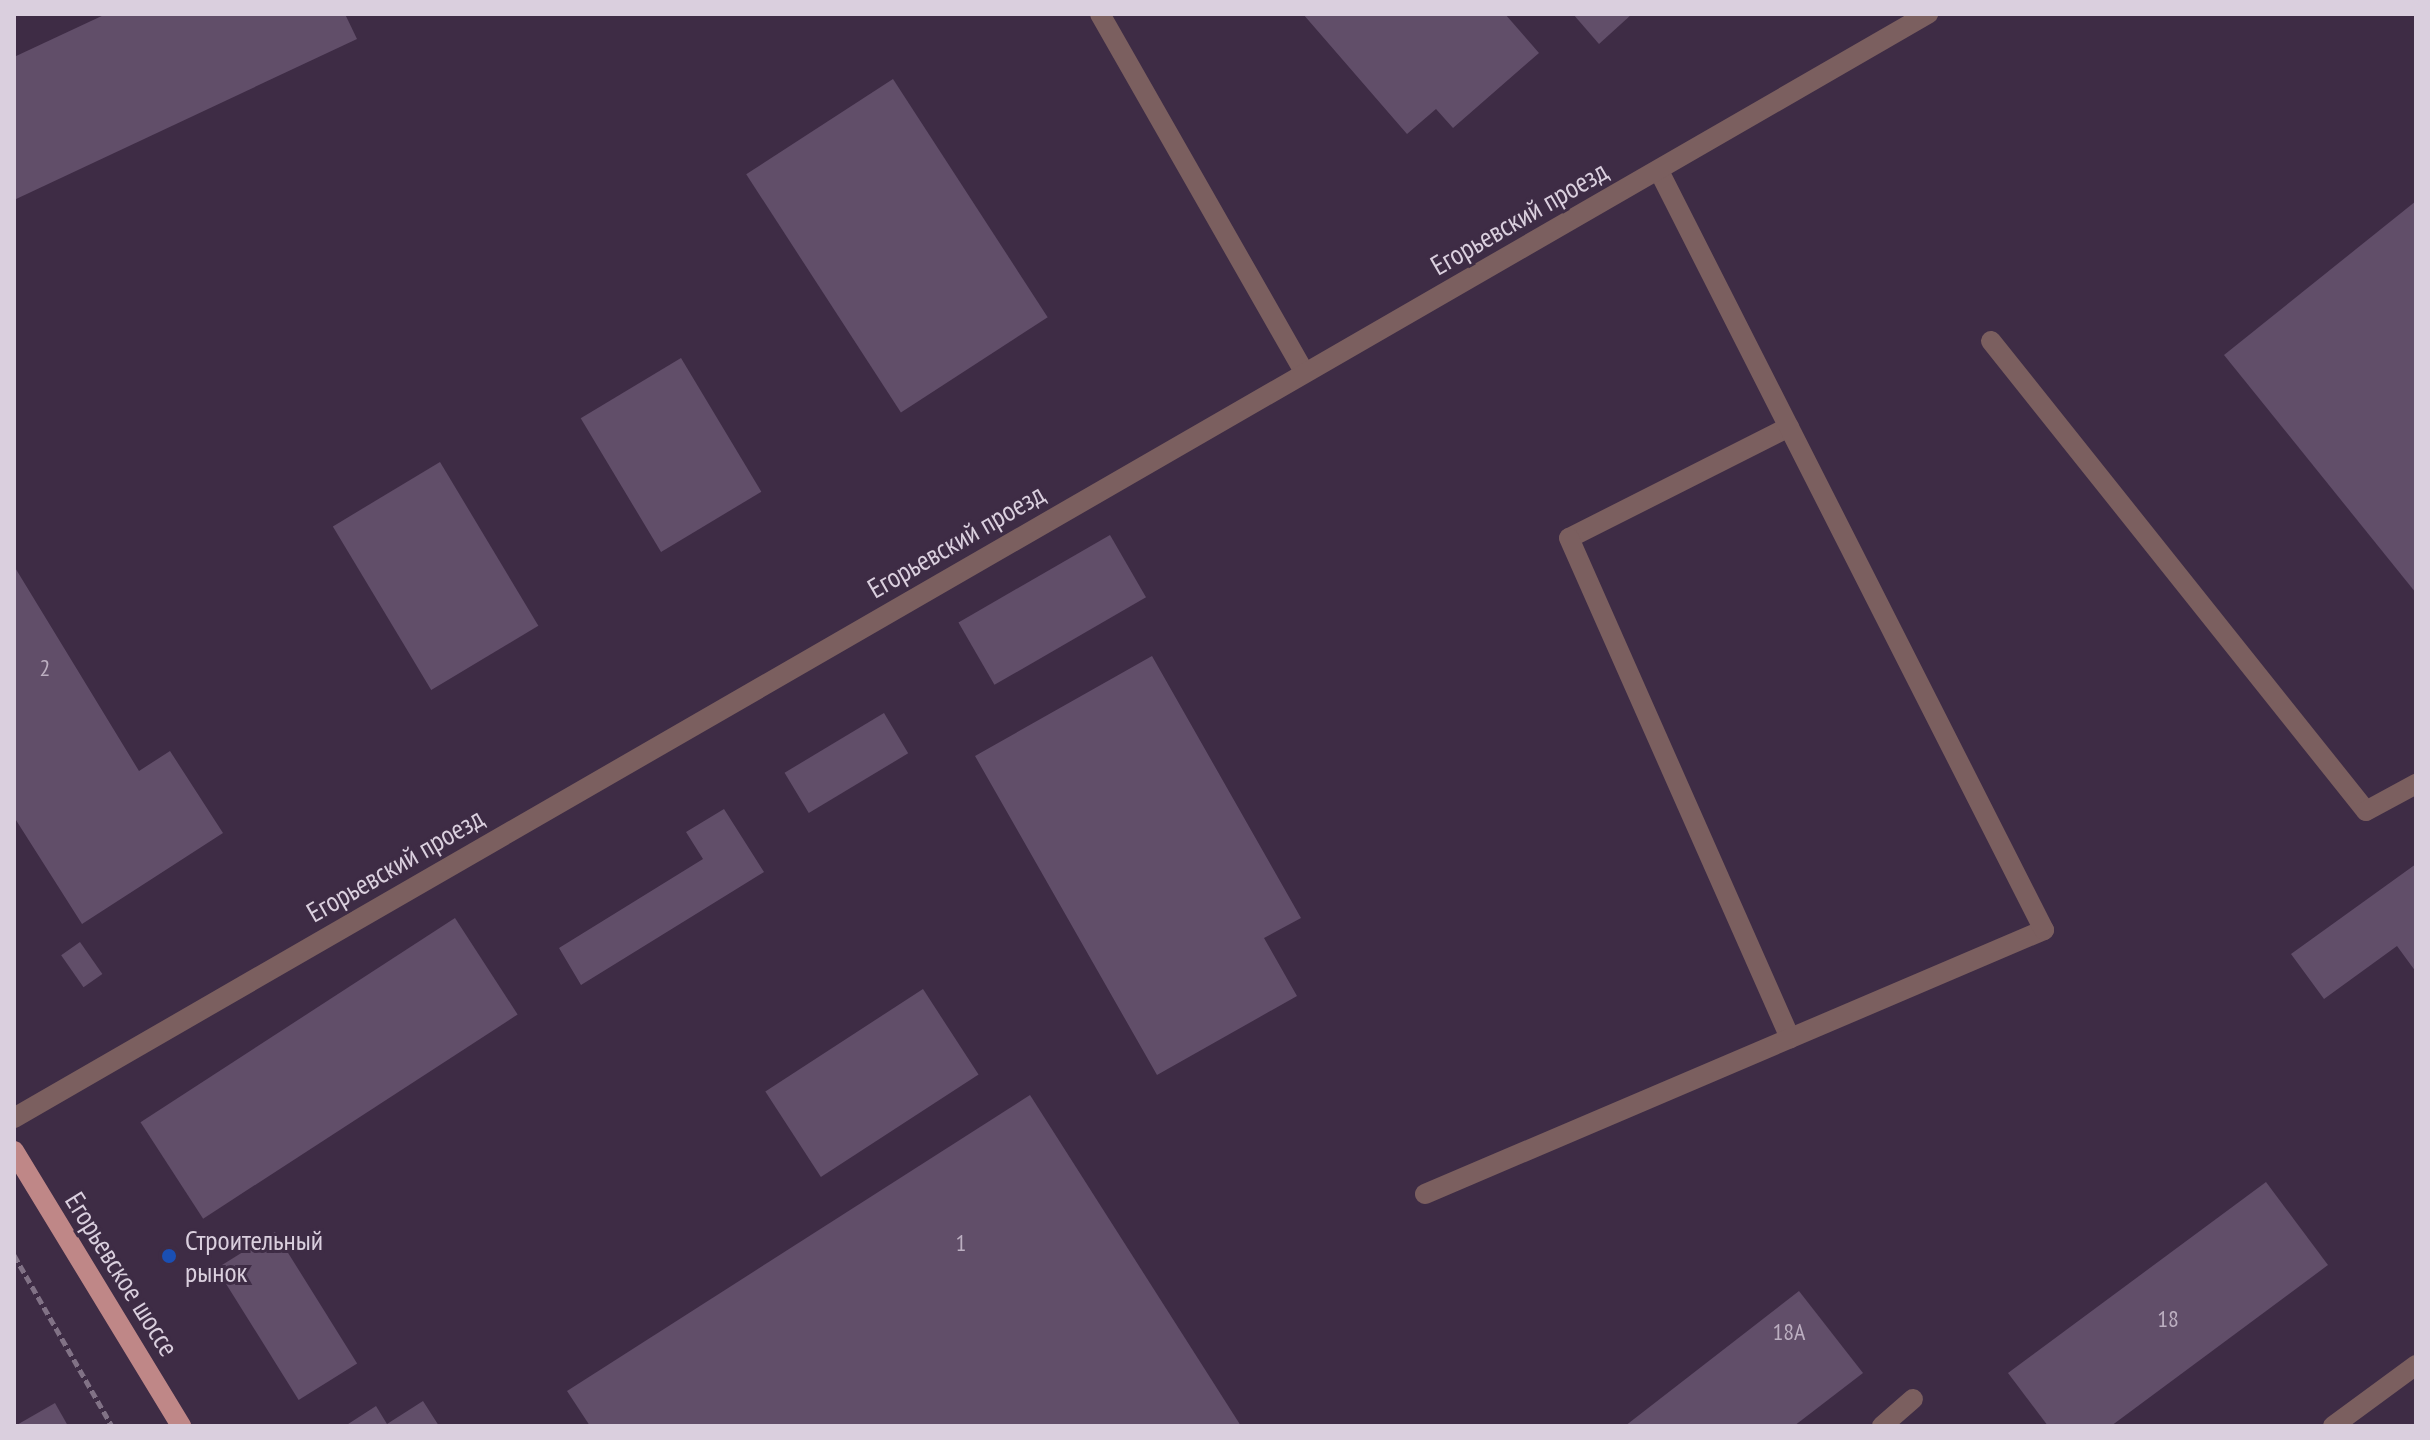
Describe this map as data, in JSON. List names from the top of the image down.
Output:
{
  "streets": {
    "main road": ["Егорьевское шоссе"],
    "street": ["Егорьевский проезд"]
  },
  "places": ["Строительный рынок"],
  "house_numbers": [
    "2",
    "1",
    "18",
    "18А"
  ]
}
